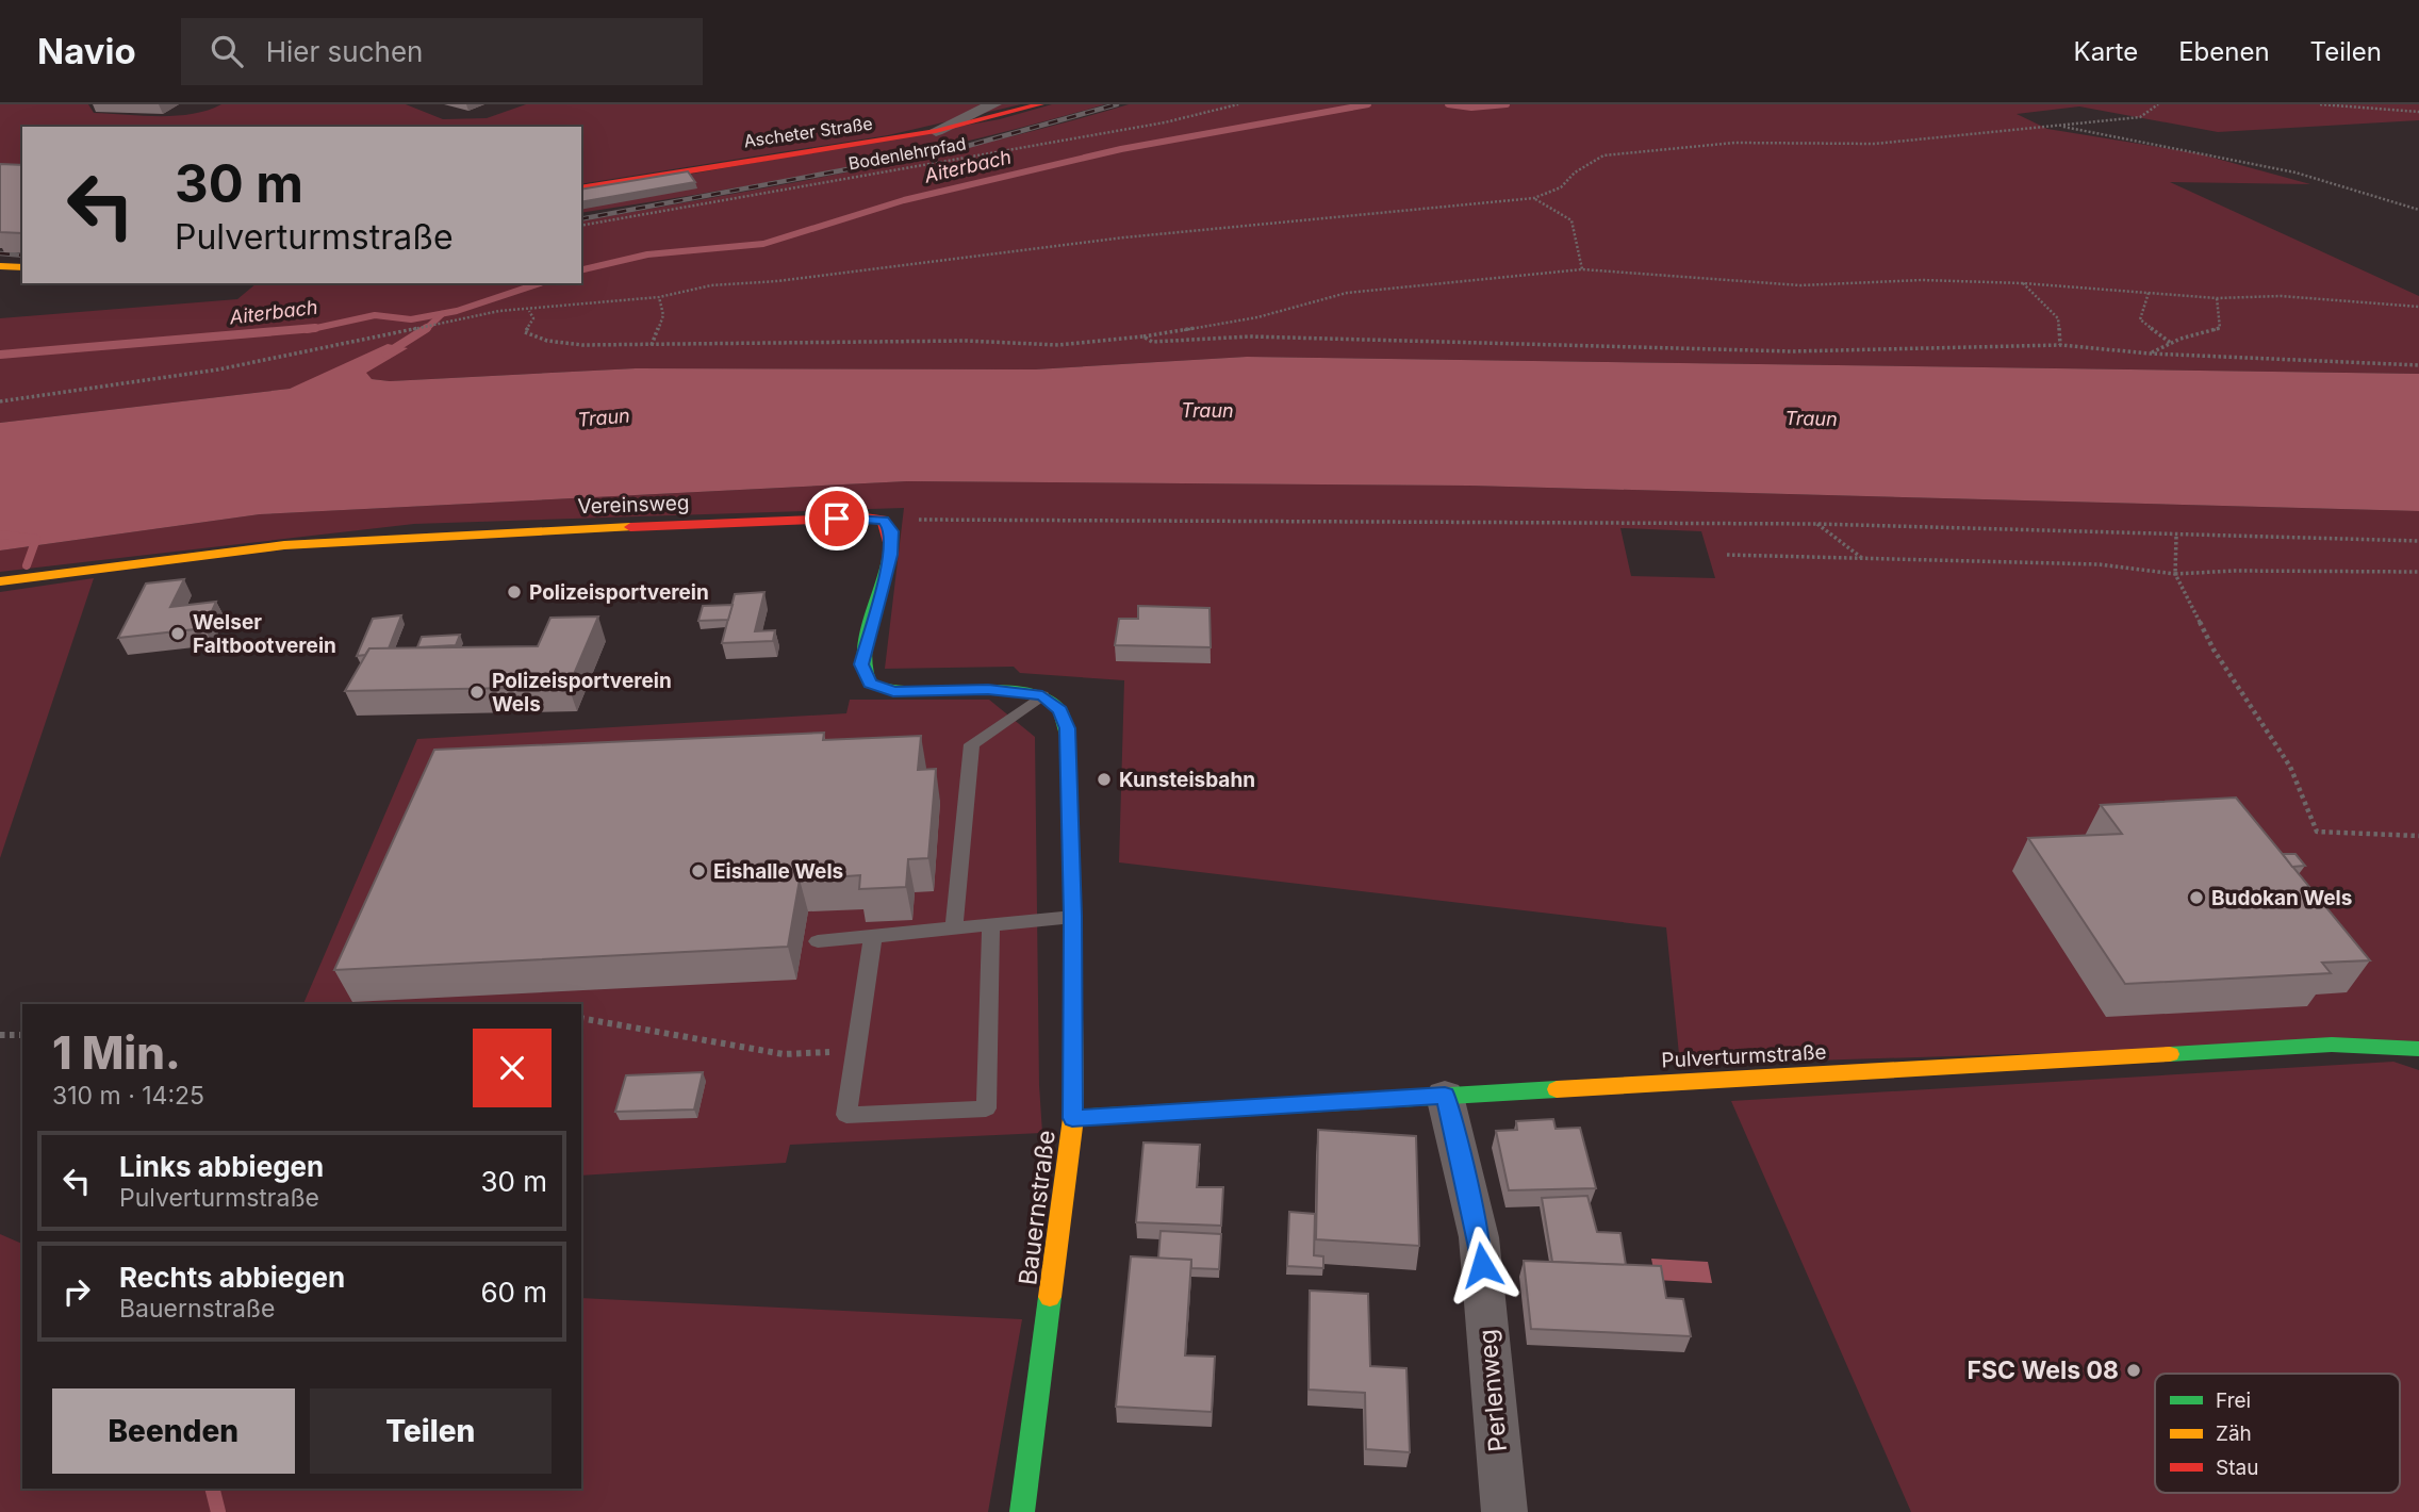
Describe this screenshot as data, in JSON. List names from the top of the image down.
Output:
{
  "streets": {
    "street": [
      "Ascheter Straße",
      "Vereinsweg",
      "Pulverturmstraße",
      "Bauernstraße",
      "Perlenweg"
    ],
    "path": ["Bodenlehrpfad"]
  },
  "crossings": [
    ["Pulverturmstraße", "Bauernstraße"],
    ["Pulverturmstraße", "Perlenweg"]
  ],
  "water": ["Aiterbach", "Traun"],
  "places": [
    "Polizeisportverein",
    "Welser Faltbootverein",
    "Polizeisportverein Wels",
    "Kunsteisbahn",
    "Eishalle Wels",
    "Budokan Wels",
    "FSC Wels 08"
  ],
  "legend": ["Frei", "Zäh", "Stau"],
  "page": {
    "header": "Navio",
    "search": "Hier suchen",
    "nav": ["Karte", "Ebenen", "Teilen"],
    "turn": ["30 m", "Pulverturmstraße"],
    "heading": ["1 Min.", "310 m · 14:25"],
    "list": [
      {
        "name": "Links abbiegen",
        "note": "Pulverturmstraße",
        "value": "30 m"
      },
      {
        "name": "Rechts abbiegen",
        "note": "Bauernstraße",
        "value": "60 m"
      }
    ],
    "buttons": ["Beenden", "Teilen"]
  }
}
